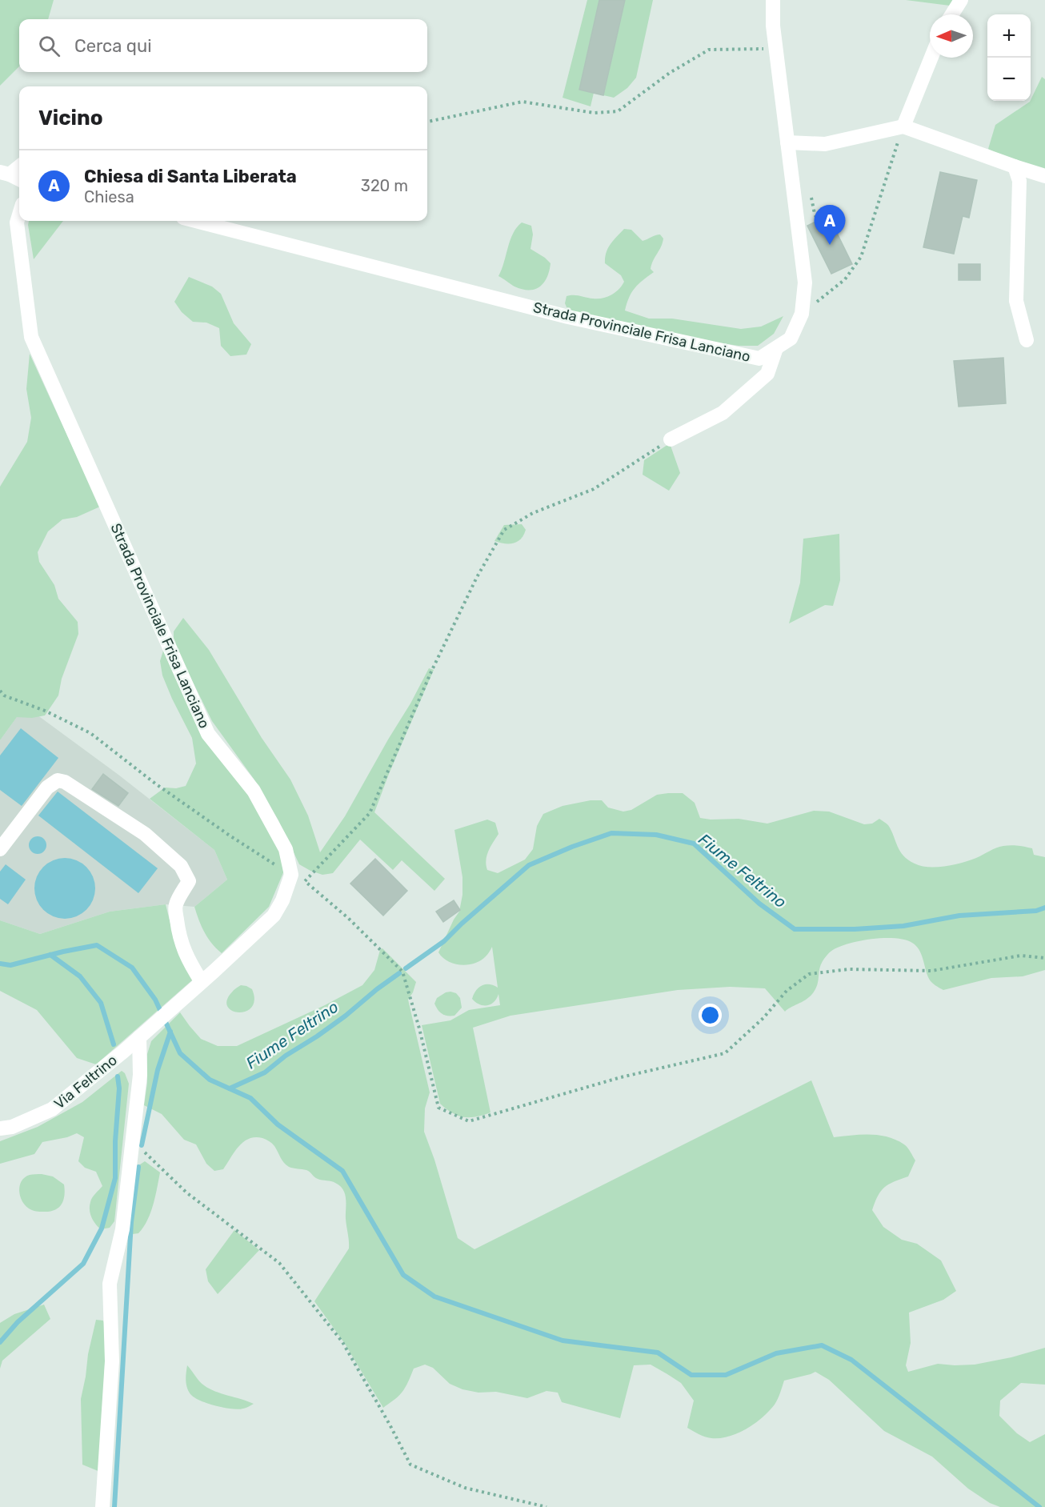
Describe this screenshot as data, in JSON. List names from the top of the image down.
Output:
{
  "streets": {
    "street": ["Strada Provinciale Frisa Lanciano", "Via Feltrino"]
  },
  "water": ["Fiume Feltrino"],
  "north": "left",
  "page": {
    "map_buttons": ["+", "−"],
    "search": "Cerca qui",
    "heading": "Vicino",
    "list": [
      {
        "mark": "A",
        "name": "Chiesa di Santa Liberata",
        "note": "Chiesa",
        "value": "320 m"
      }
    ],
    "pins": "A"
  }
}
